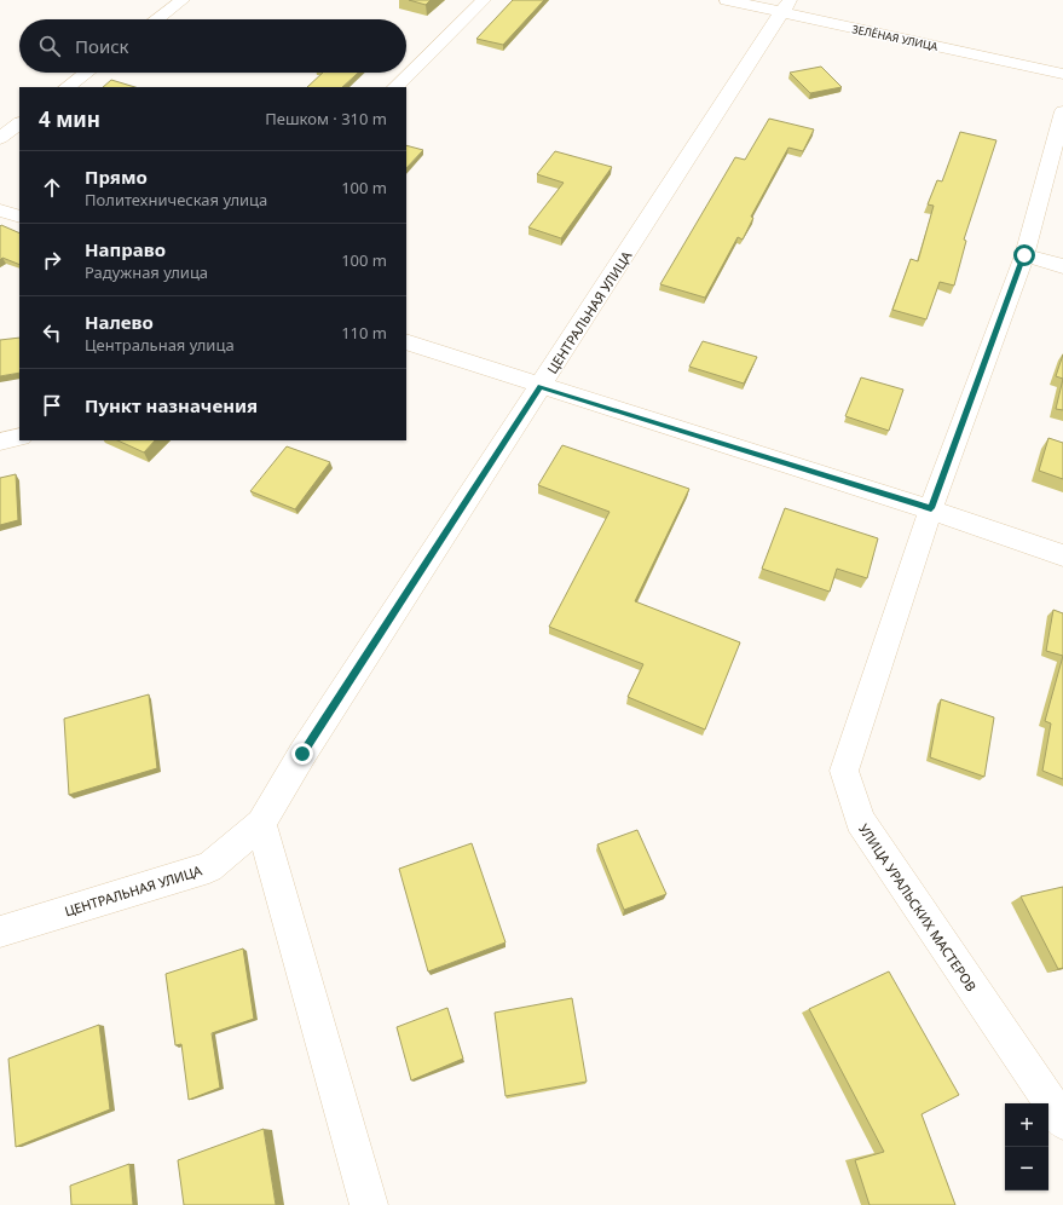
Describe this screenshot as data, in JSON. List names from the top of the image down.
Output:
{
  "streets": {
    "street": ["ЗЕЛЁНАЯ УЛИЦА", "ЦЕНТРАЛЬНАЯ УЛИЦА", "УЛИЦА УРАЛЬСКИХ МАСТЕРОВ"]
  },
  "crossings": [
    ["ЗЕЛЁНАЯ УЛИЦА", "ЦЕНТРАЛЬНАЯ УЛИЦА"]
  ],
  "page": {
    "search": "Поиск",
    "heading": ["4 мин", "Пешком · 310 m"],
    "list": [
      ["Прямо", "Политехническая улица", "100 m"],
      ["Направо", "Радужная улица", "100 m"],
      ["Налево", "Центральная улица", "110 m"],
      "Пункт назначения"
    ],
    "map_buttons": ["+", "−"]
  }
}
